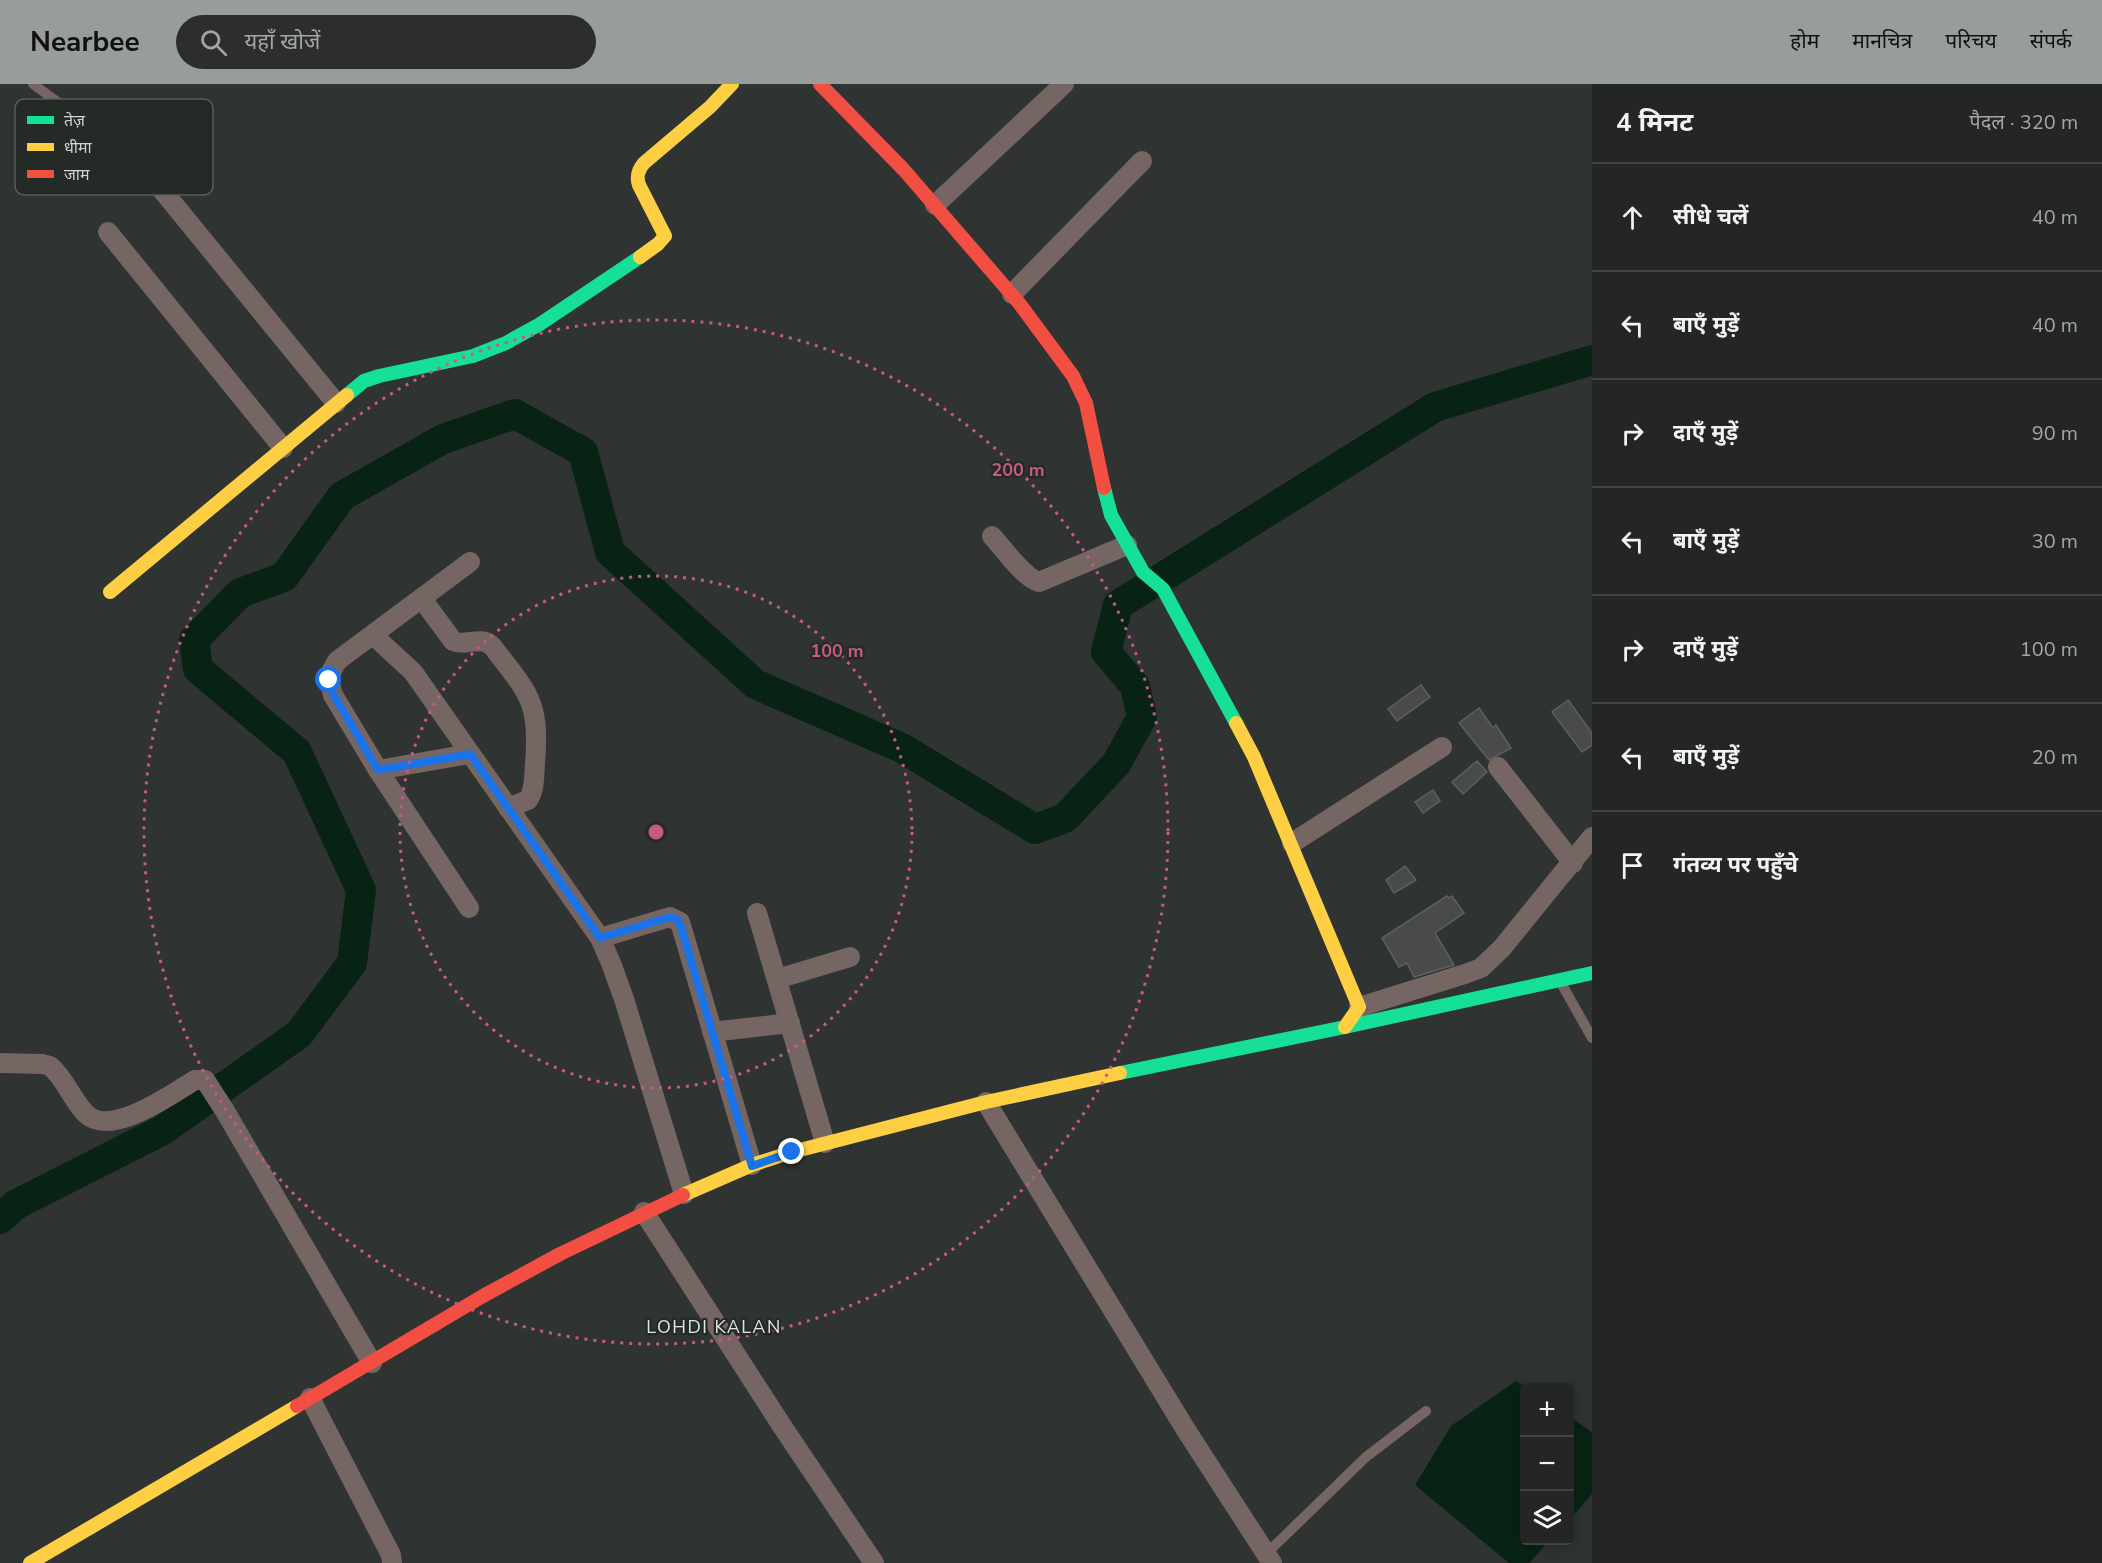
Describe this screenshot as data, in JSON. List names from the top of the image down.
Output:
{
  "districts": ["LOHDI KALAN"],
  "legend": ["तेज़", "धीमा", "जाम"],
  "page": {
    "header": "Nearbee",
    "search": "यहाँ खोजें",
    "nav": [
      "होम",
      "मानचित्र",
      "परिचय",
      "संपर्क"
    ],
    "heading": ["4 मिनट", "पैदल · 320 m"],
    "list": [
      ["सीधे चलें", "40 m"],
      ["बाएँ मुड़ें", "40 m"],
      ["दाएँ मुड़ें", "90 m"],
      ["बाएँ मुड़ें", "30 m"],
      ["दाएँ मुड़ें", "100 m"],
      ["बाएँ मुड़ें", "20 m"],
      "गंतव्य पर पहुँचे"
    ],
    "map_buttons": ["+", "−"]
  },
  "rings": ["200 m", "100 m"]
}
